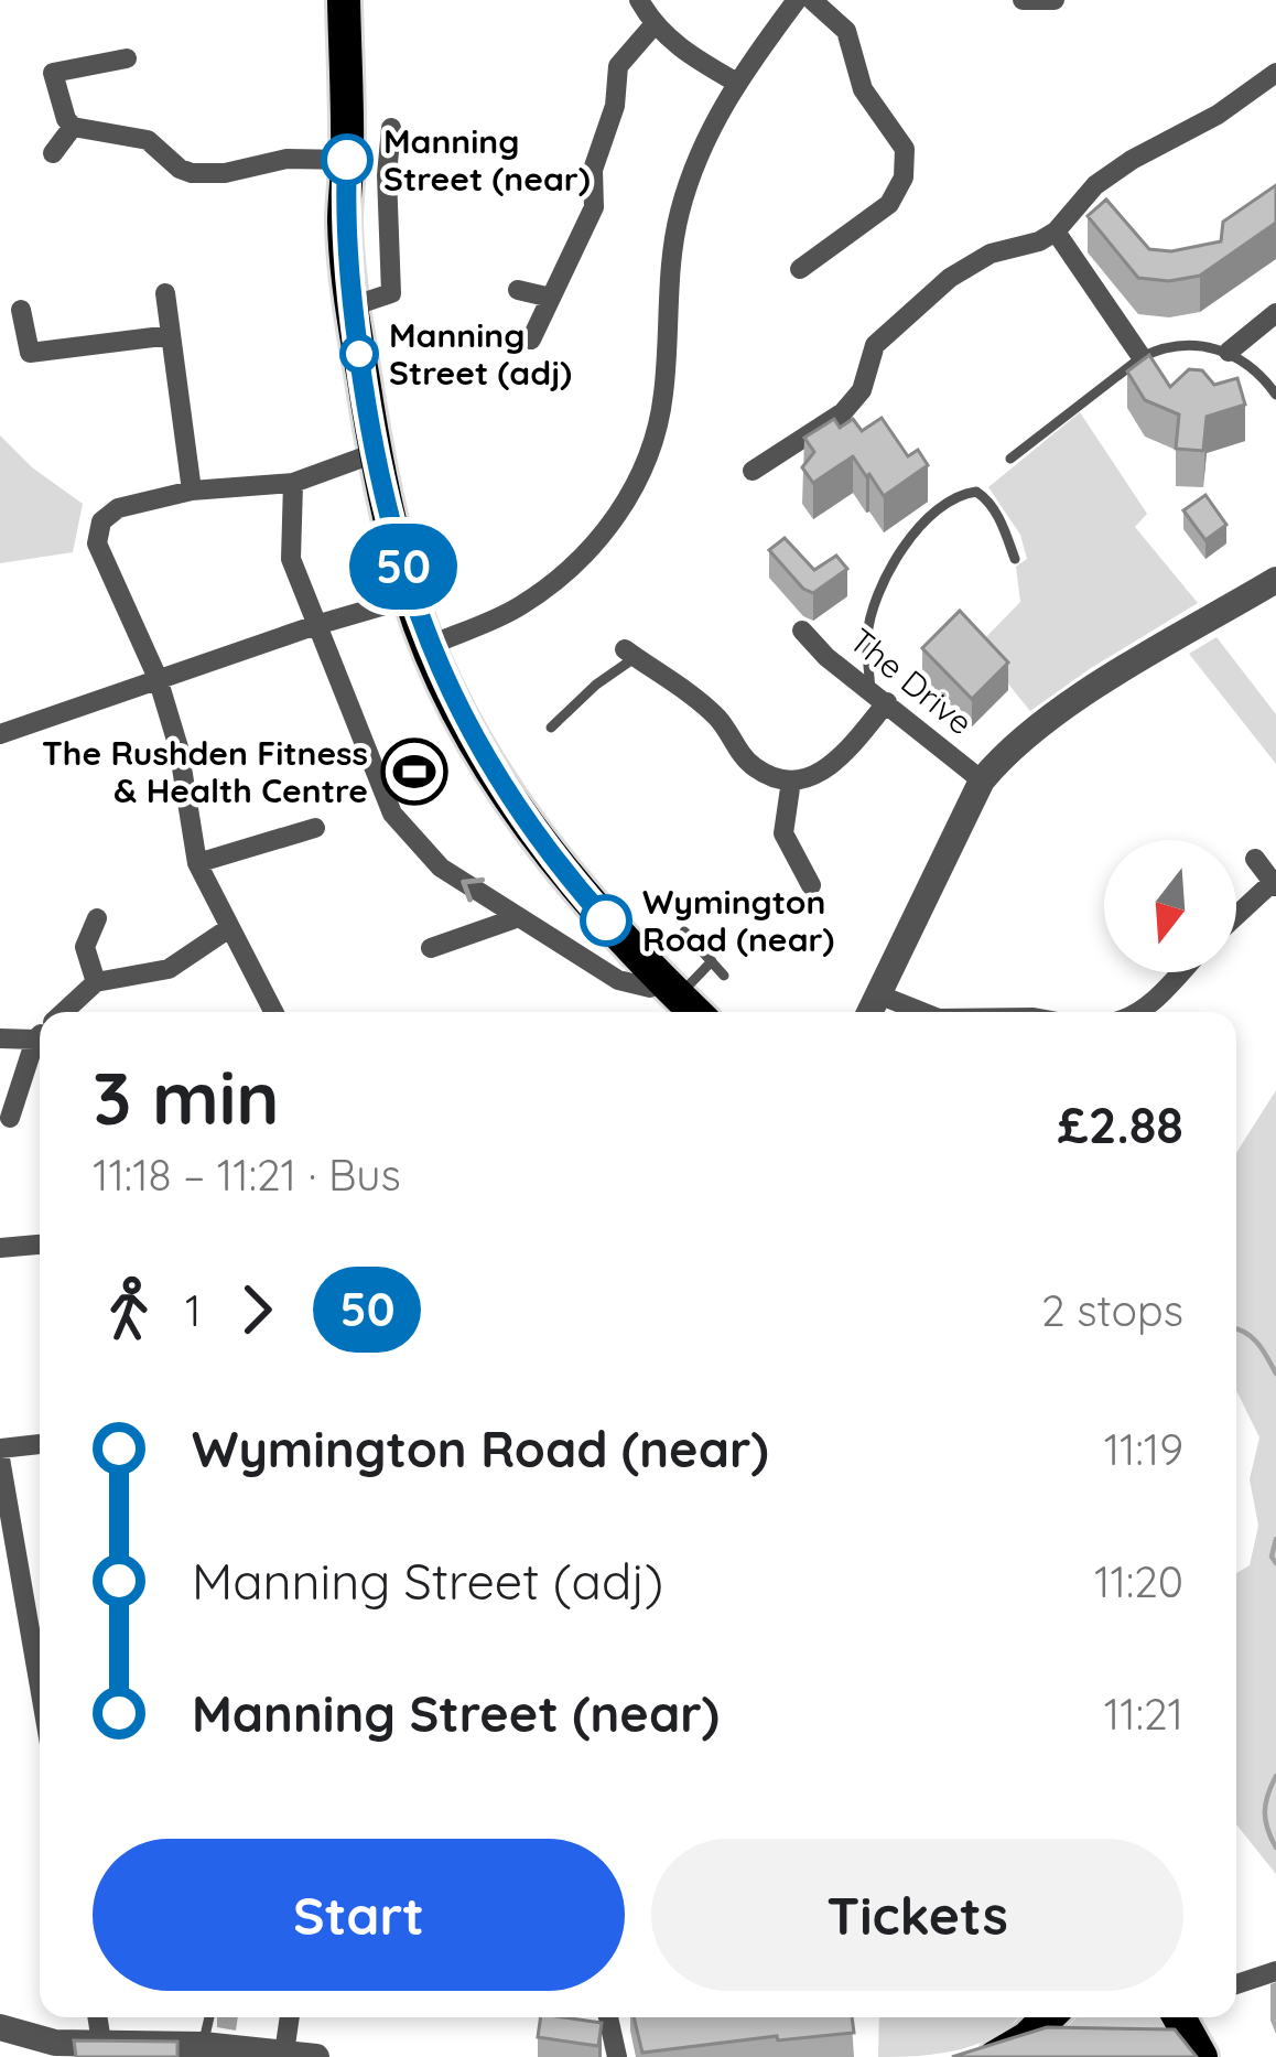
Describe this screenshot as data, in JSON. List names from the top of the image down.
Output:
{
  "streets": {
    "street": ["The Drive"]
  },
  "places": {
    "other": ["Manning Street (near)", "Manning Street (adj)", "Wymington Road (near)"],
    "sports": ["The Rushden Fitness & Health Centre"]
  },
  "lines": ["bus line 50"],
  "north": "bottom",
  "page": {
    "on_map": "50",
    "heading": ["3 min", "11:18 – 11:21 · Bus", "£2.88"],
    "legs": ["1", "50", "2 stops"],
    "list": [
      {
        "name": "Wymington Road (near)",
        "value": "11:19"
      },
      {
        "name": "Manning Street (adj)",
        "value": "11:20"
      },
      {
        "name": "Manning Street (near)",
        "value": "11:21"
      }
    ],
    "buttons": ["Start", "Tickets"]
  }
}
